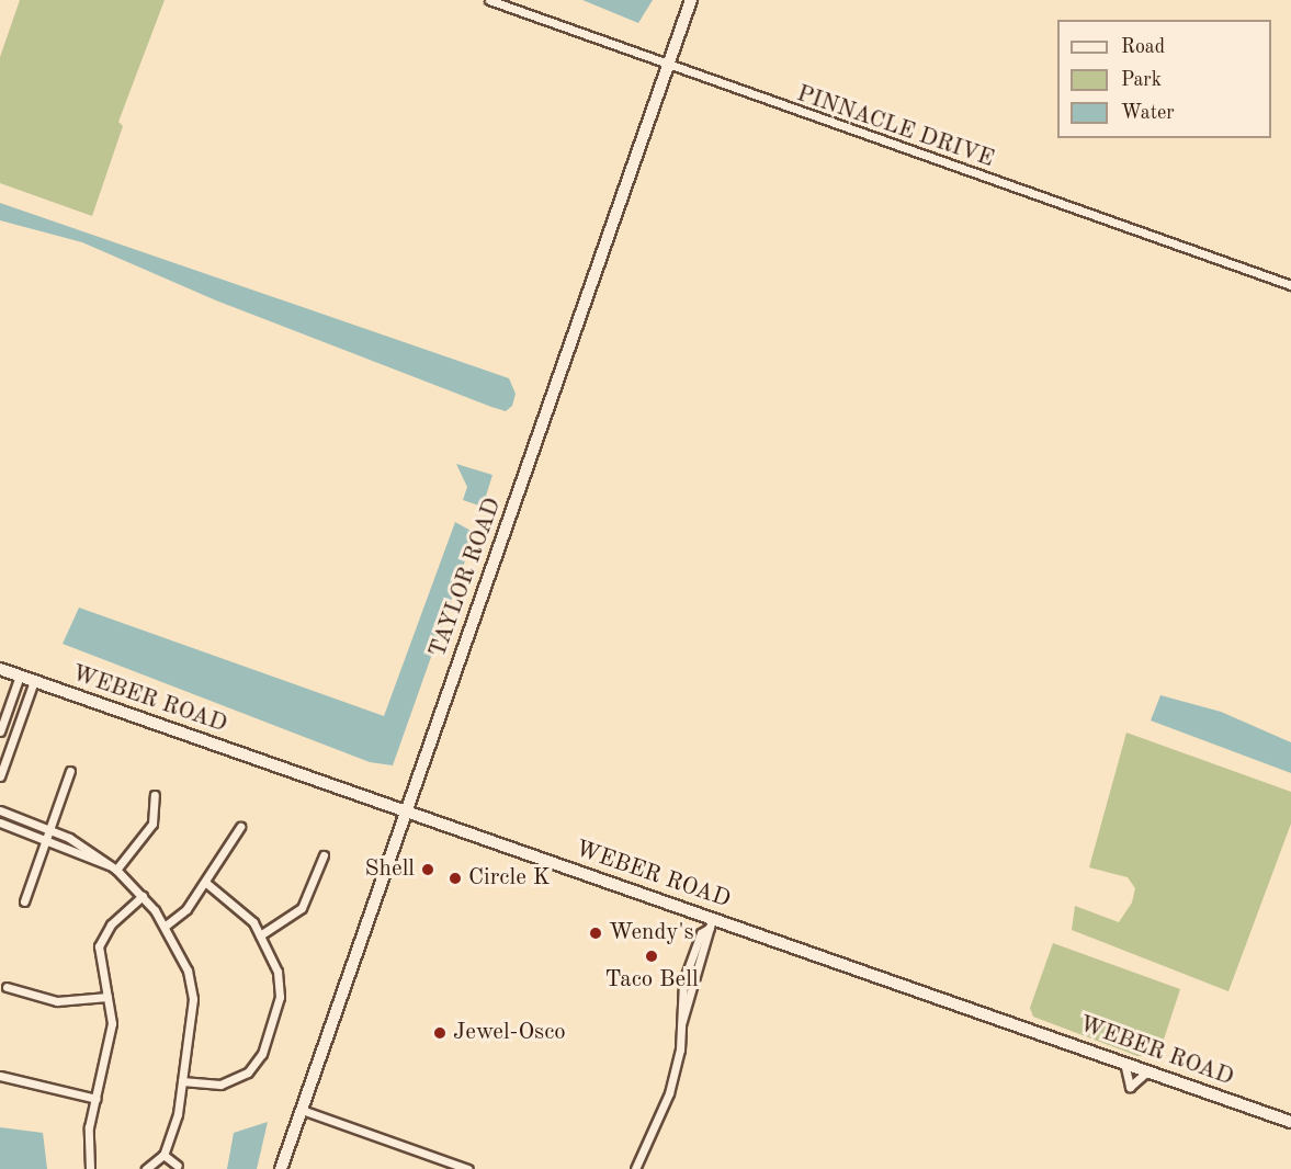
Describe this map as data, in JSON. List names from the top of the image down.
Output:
{
  "streets": {
    "main road": ["TAYLOR ROAD", "WEBER ROAD"],
    "street": ["PINNACLE DRIVE"]
  },
  "crossings": [
    ["PINNACLE DRIVE", "TAYLOR ROAD"],
    ["TAYLOR ROAD", "WEBER ROAD"]
  ],
  "places": [
    "Shell",
    "Circle K",
    "Wendy's",
    "Taco Bell",
    "Jewel-Osco"
  ],
  "legend": ["Road", "Park", "Water"]
}
